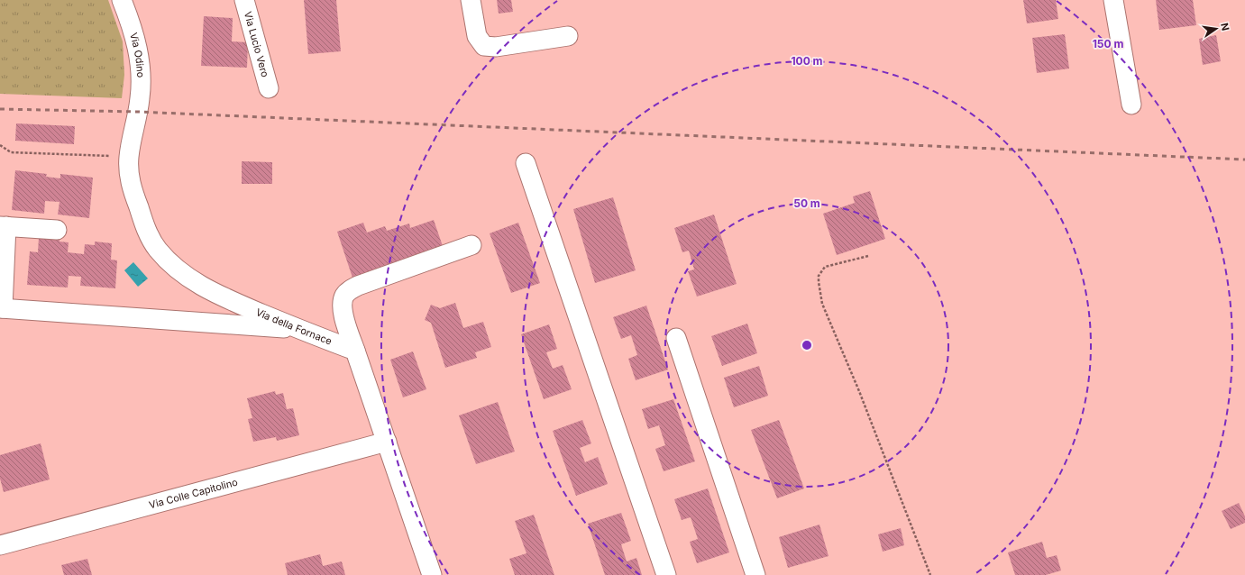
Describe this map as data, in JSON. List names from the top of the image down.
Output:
{
  "streets": {
    "street": [
      "Via Lucio Vero",
      "Via Odino",
      "Via della Fornace",
      "Via Colle Capitolino"
    ]
  },
  "crossings": [
    ["Via Odino", "Via della Fornace"]
  ],
  "north": "right",
  "rings": ["150 m", "100 m", "50 m"]
}
